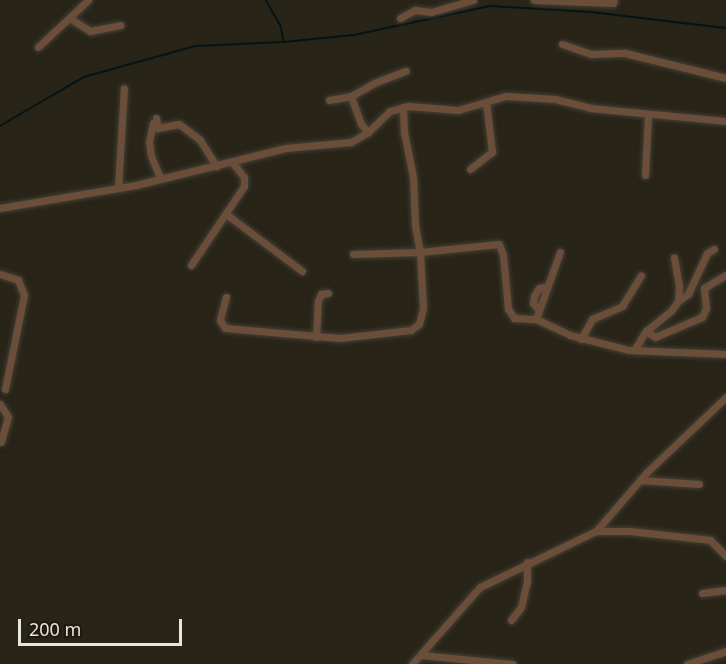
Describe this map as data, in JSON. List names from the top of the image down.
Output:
{
  "scale_bar": "200 m"
}
